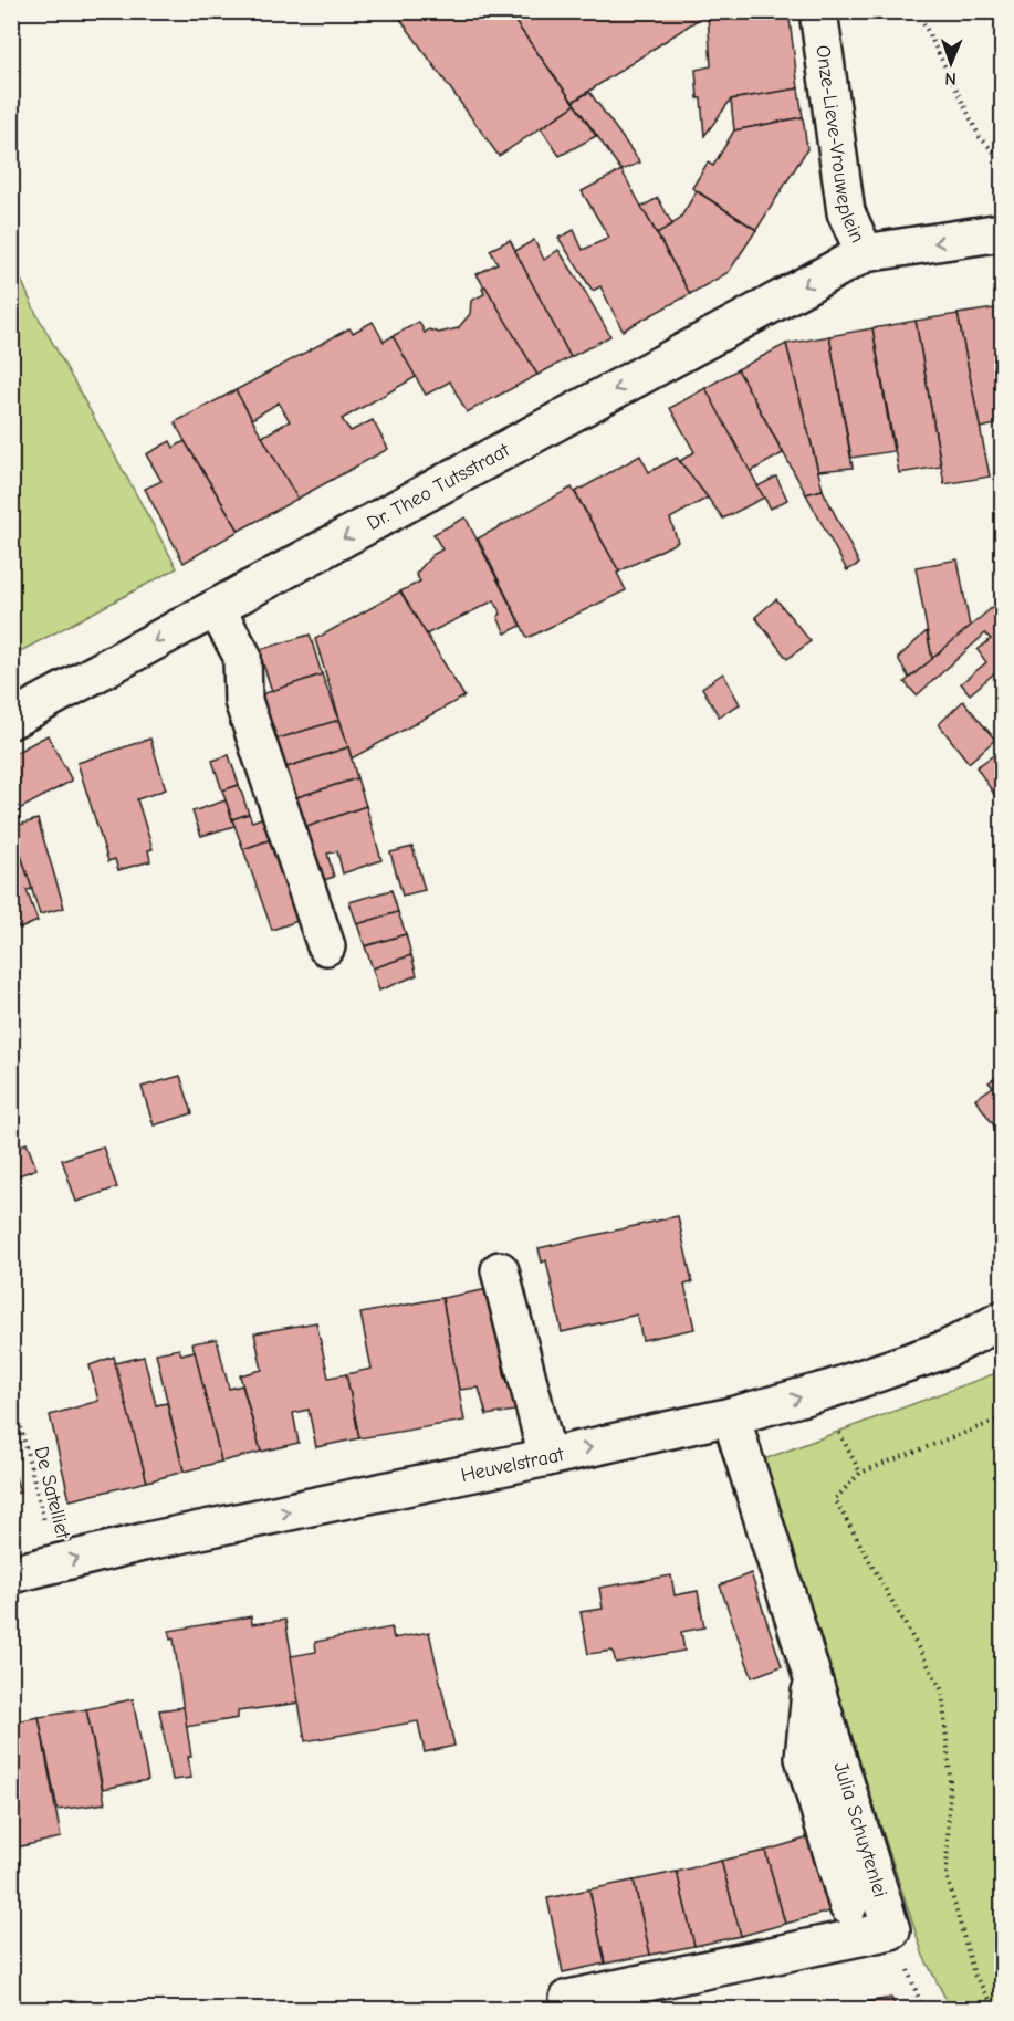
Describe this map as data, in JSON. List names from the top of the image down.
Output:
{
  "streets": {
    "street": [
      "Onze-Lieve-Vrouweplein",
      "Dr. Theo Tutsstraat",
      "Heuvelstraat",
      "Julia Schuytenlei"
    ],
    "path": ["De Satelliet"]
  },
  "crossings": [
    ["Onze-Lieve-Vrouweplein", "Dr. Theo Tutsstraat"],
    ["Heuvelstraat", "De Satelliet"],
    ["Heuvelstraat", "Julia Schuytenlei"]
  ],
  "one_way": ["Onze-Lieve-Vrouweplein", "Dr. Theo Tutsstraat", "Heuvelstraat"],
  "north": "bottom"
}
